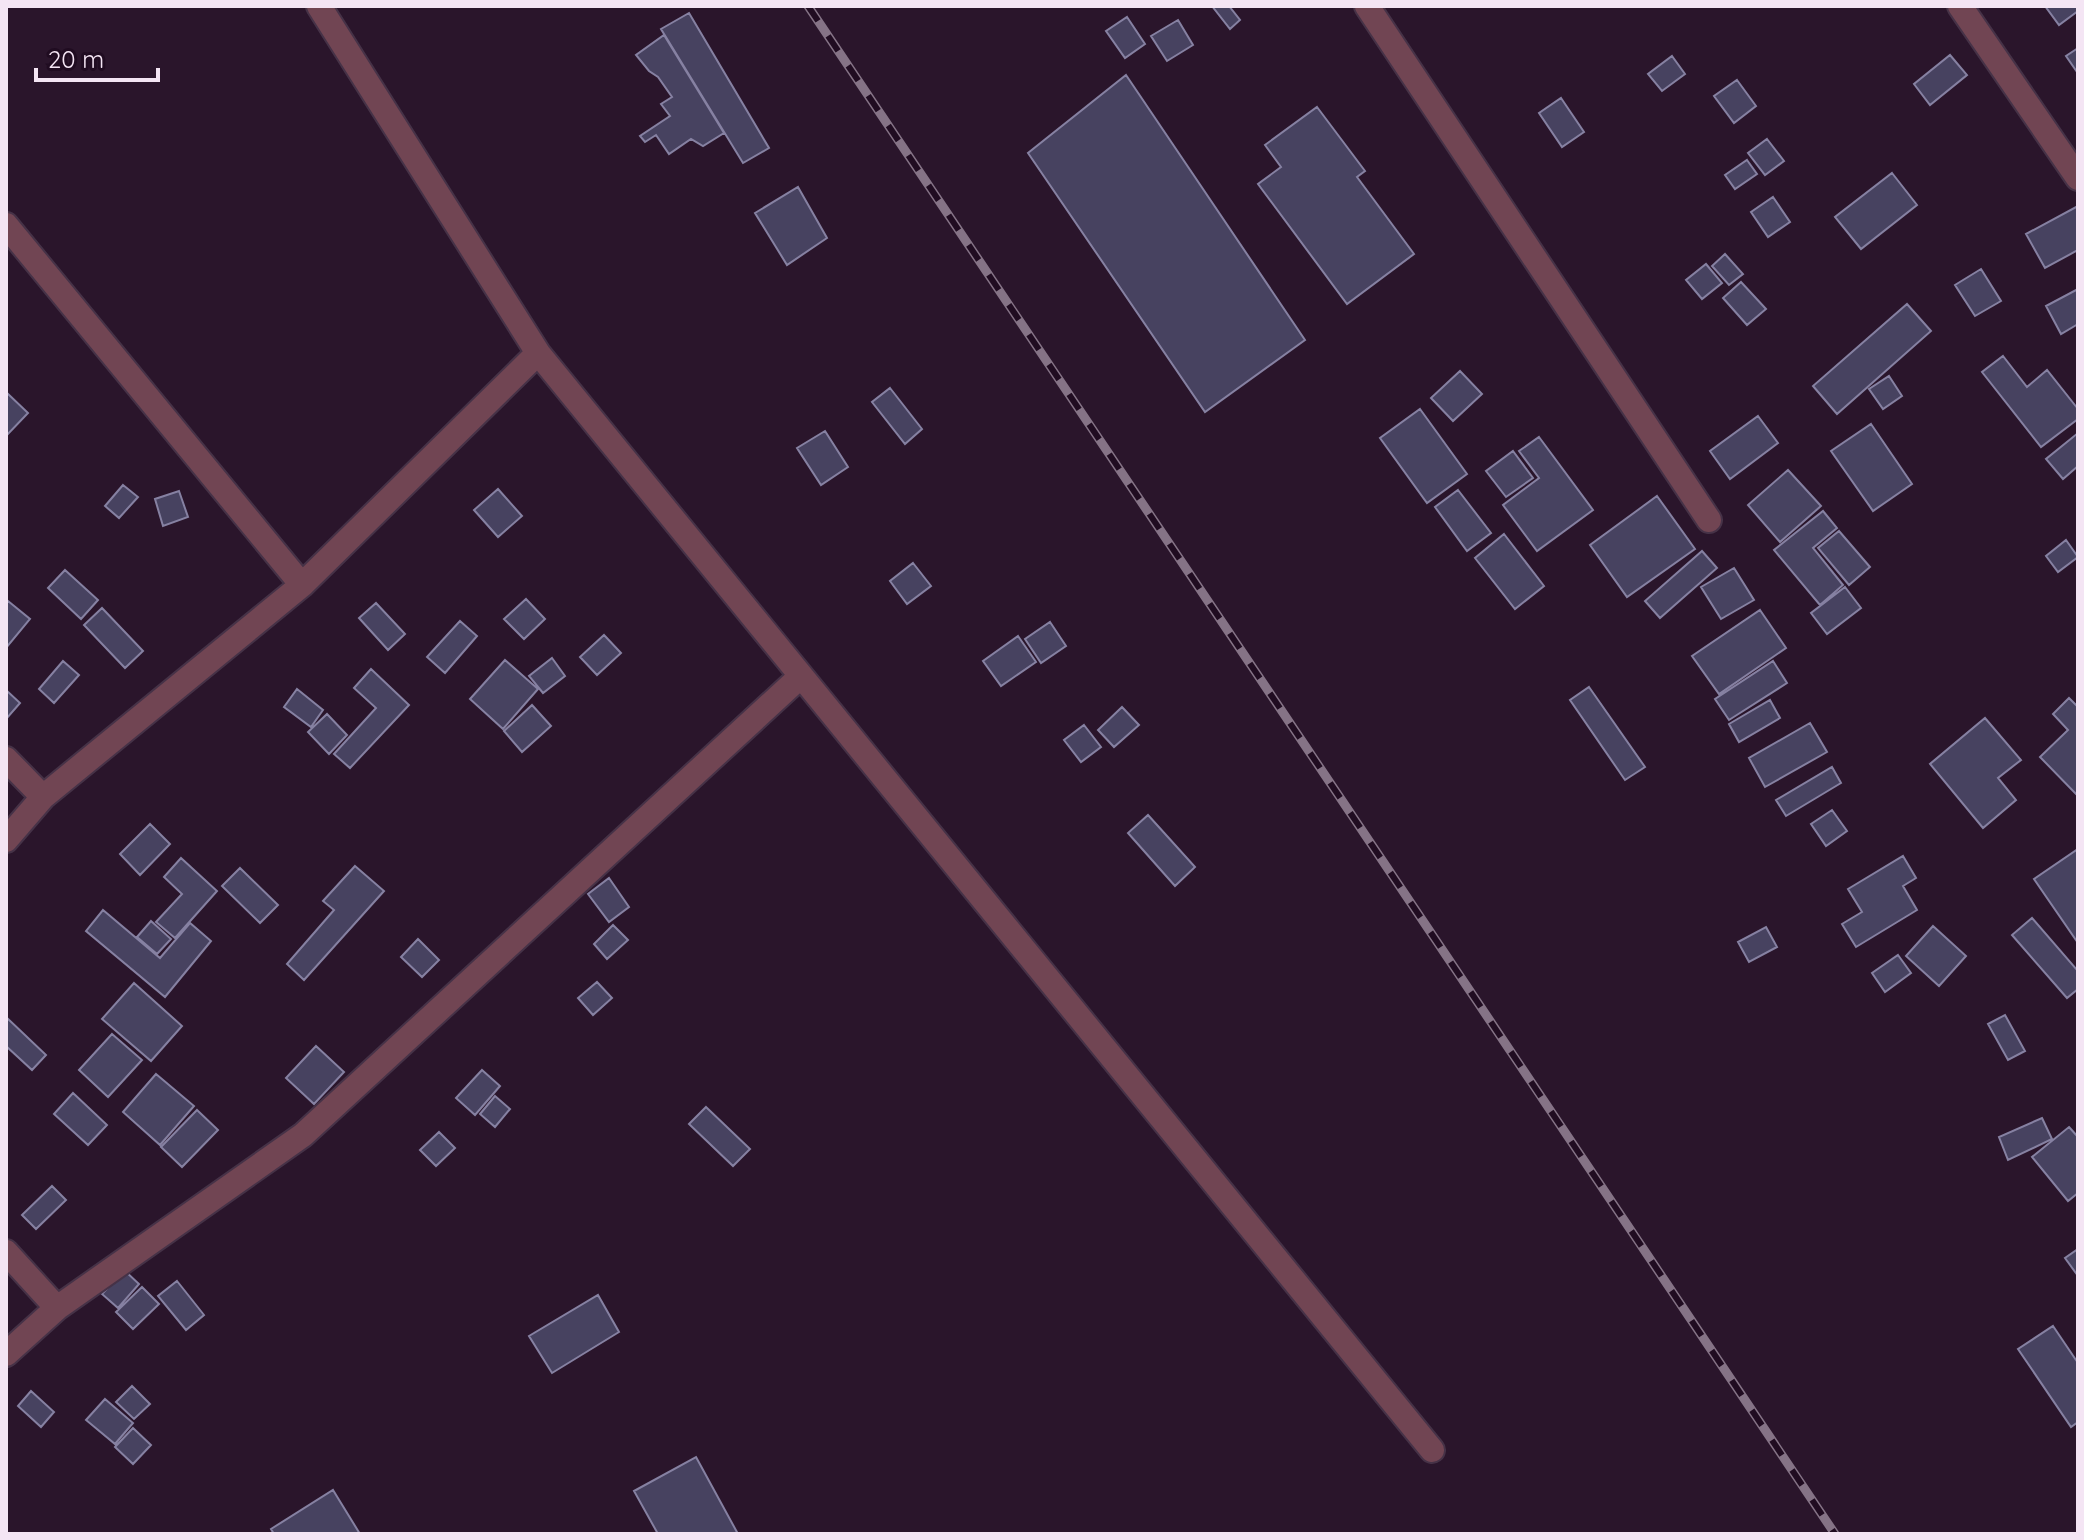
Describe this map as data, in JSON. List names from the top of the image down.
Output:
{
  "scale_bar": "20 m"
}
